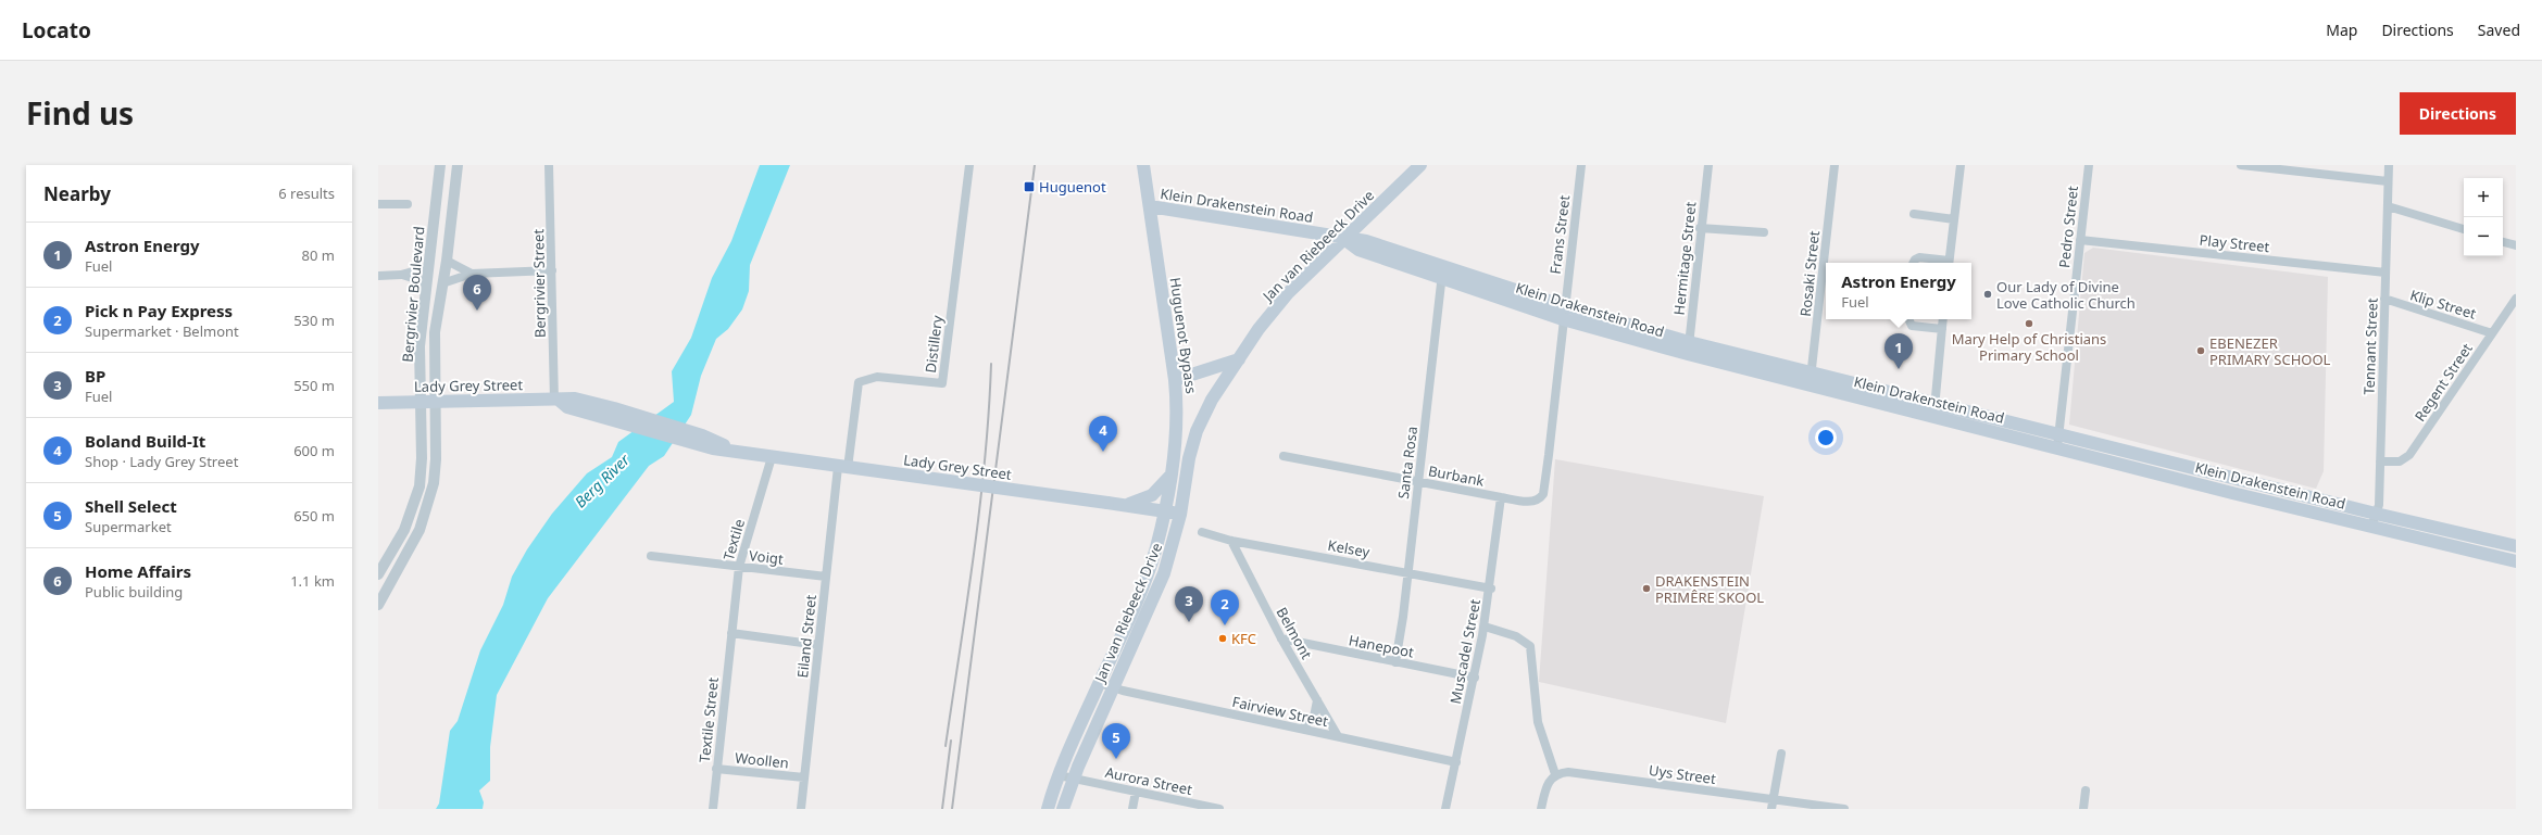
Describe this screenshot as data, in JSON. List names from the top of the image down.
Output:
{
  "streets": {
    "main road": [
      "Klein Drakenstein Road",
      "Jan van Riebeeck Drive",
      "Huguenot Bypass",
      "Lady Grey Street"
    ],
    "street": [
      "Pedro Street",
      "Frans Street",
      "Play Street",
      "Hermitage Street",
      "Rosaki Street",
      "Bergrivier Street",
      "Bergrivier Boulevard",
      "Klip Street",
      "Distillery",
      "Tennant Street",
      "Regent Street",
      "Santa Rosa",
      "Burbank",
      "Textile",
      "Kelsey",
      "Voigt",
      "Belmont",
      "Eiland Street",
      "Hanepoot",
      "Muscadel Street",
      "Fairview Street",
      "Textile Street",
      "Woollen",
      "Uys Street",
      "Aurora Street"
    ]
  },
  "crossings": [
    ["Klein Drakenstein Road", "Pedro Street"],
    ["Klein Drakenstein Road", "Frans Street"],
    ["Klein Drakenstein Road", "Jan van Riebeeck Drive"],
    ["Klein Drakenstein Road", "Hermitage Street"],
    ["Klein Drakenstein Road", "Rosaki Street"],
    ["Klein Drakenstein Road", "Huguenot Bypass"],
    ["Klein Drakenstein Road", "Tennant Street"],
    ["Klein Drakenstein Road", "Santa Rosa"],
    ["Klein Drakenstein Road", "Burbank"],
    ["Pedro Street", "Play Street"],
    ["Frans Street", "Burbank"],
    ["Play Street", "Tennant Street"],
    ["Jan van Riebeeck Drive", "Huguenot Bypass"],
    ["Jan van Riebeeck Drive", "Lady Grey Street"],
    ["Jan van Riebeeck Drive", "Fairview Street"],
    ["Jan van Riebeeck Drive", "Aurora Street"],
    ["Bergrivier Street", "Lady Grey Street"],
    ["Bergrivier Boulevard", "Lady Grey Street"],
    ["Klip Street", "Tennant Street"],
    ["Klip Street", "Regent Street"],
    ["Huguenot Bypass", "Lady Grey Street"],
    ["Distillery", "Lady Grey Street"],
    ["Distillery", "Eiland Street"],
    ["Tennant Street", "Regent Street"],
    ["Lady Grey Street", "Textile"],
    ["Lady Grey Street", "Eiland Street"],
    ["Santa Rosa", "Burbank"],
    ["Santa Rosa", "Kelsey"],
    ["Santa Rosa", "Hanepoot"],
    ["Burbank", "Muscadel Street"],
    ["Textile", "Voigt"],
    ["Textile", "Textile Street"],
    ["Kelsey", "Belmont"],
    ["Kelsey", "Muscadel Street"],
    ["Voigt", "Eiland Street"],
    ["Belmont", "Hanepoot"],
    ["Belmont", "Fairview Street"],
    ["Eiland Street", "Woollen"],
    ["Hanepoot", "Muscadel Street"],
    ["Muscadel Street", "Fairview Street"],
    ["Textile Street", "Woollen"]
  ],
  "water": ["Berg River"],
  "places": {
    "transit": ["Huguenot"],
    "other": [
      "Our Lady of Divine Love Catholic Church",
      "Mary Help of Christians Primary School",
      "EBENEZER PRIMARY SCHOOL",
      "DRAKENSTEIN PRIMÊRE SKOOL",
      "KFC"
    ]
  },
  "page": {
    "header": "Locato",
    "nav": ["Map", "Directions", "Saved"],
    "title": "Find us",
    "buttons": "Directions",
    "heading": ["Nearby", "6 results"],
    "map_buttons": ["+", "−"],
    "list": [
      {
        "mark": "1",
        "name": "Astron Energy",
        "note": "Fuel",
        "value": "80 m"
      },
      {
        "mark": "2",
        "name": "Pick n Pay Express",
        "note": "Supermarket · Belmont",
        "value": "530 m"
      },
      {
        "mark": "3",
        "name": "BP",
        "note": "Fuel",
        "value": "550 m"
      },
      {
        "mark": "4",
        "name": "Boland Build-It",
        "note": "Shop · Lady Grey Street",
        "value": "600 m"
      },
      {
        "mark": "5",
        "name": "Shell Select",
        "note": "Supermarket",
        "value": "650 m"
      },
      {
        "mark": "6",
        "name": "Home Affairs",
        "note": "Public building",
        "value": "1.1 km"
      }
    ],
    "popup": ["Astron Energy", "Fuel"],
    "pins": [
      "6",
      "1",
      "4",
      "3",
      "2",
      "5"
    ]
  }
}
